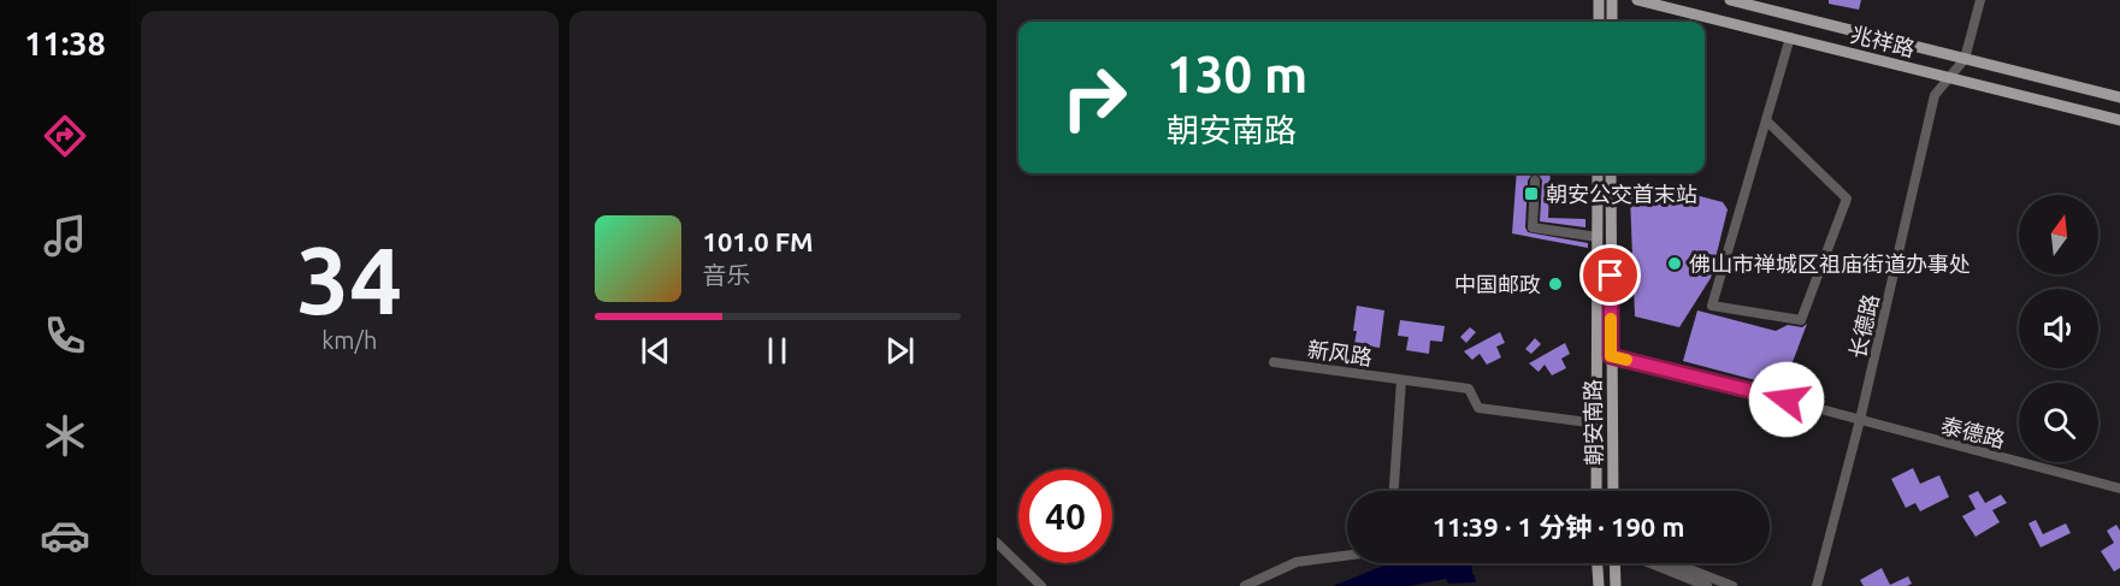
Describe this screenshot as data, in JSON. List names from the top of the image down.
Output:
{
  "streets": {
    "main road": ["兆祥路", "朝安南路"],
    "street": ["长德路", "新风路", "泰德路"]
  },
  "crossings": [
    ["兆祥路", "长德路"],
    ["长德路", "泰德路"],
    ["新风路", "朝安南路"],
    ["朝安南路", "泰德路"]
  ],
  "places": {
    "transit": ["朝安公交首末站"],
    "other": ["佛山市禅城区祖庙街道办事处", "中国邮政"]
  },
  "north": "top",
  "page": {
    "tabs": "11:38",
    "tile": ["34", "km/h"],
    "turn": ["130 m", "朝安南路"],
    "song": ["101.0 FM", "音乐"],
    "limit": "40",
    "trip": "11:39 · 1 分钟 · 190 m"
  }
}
